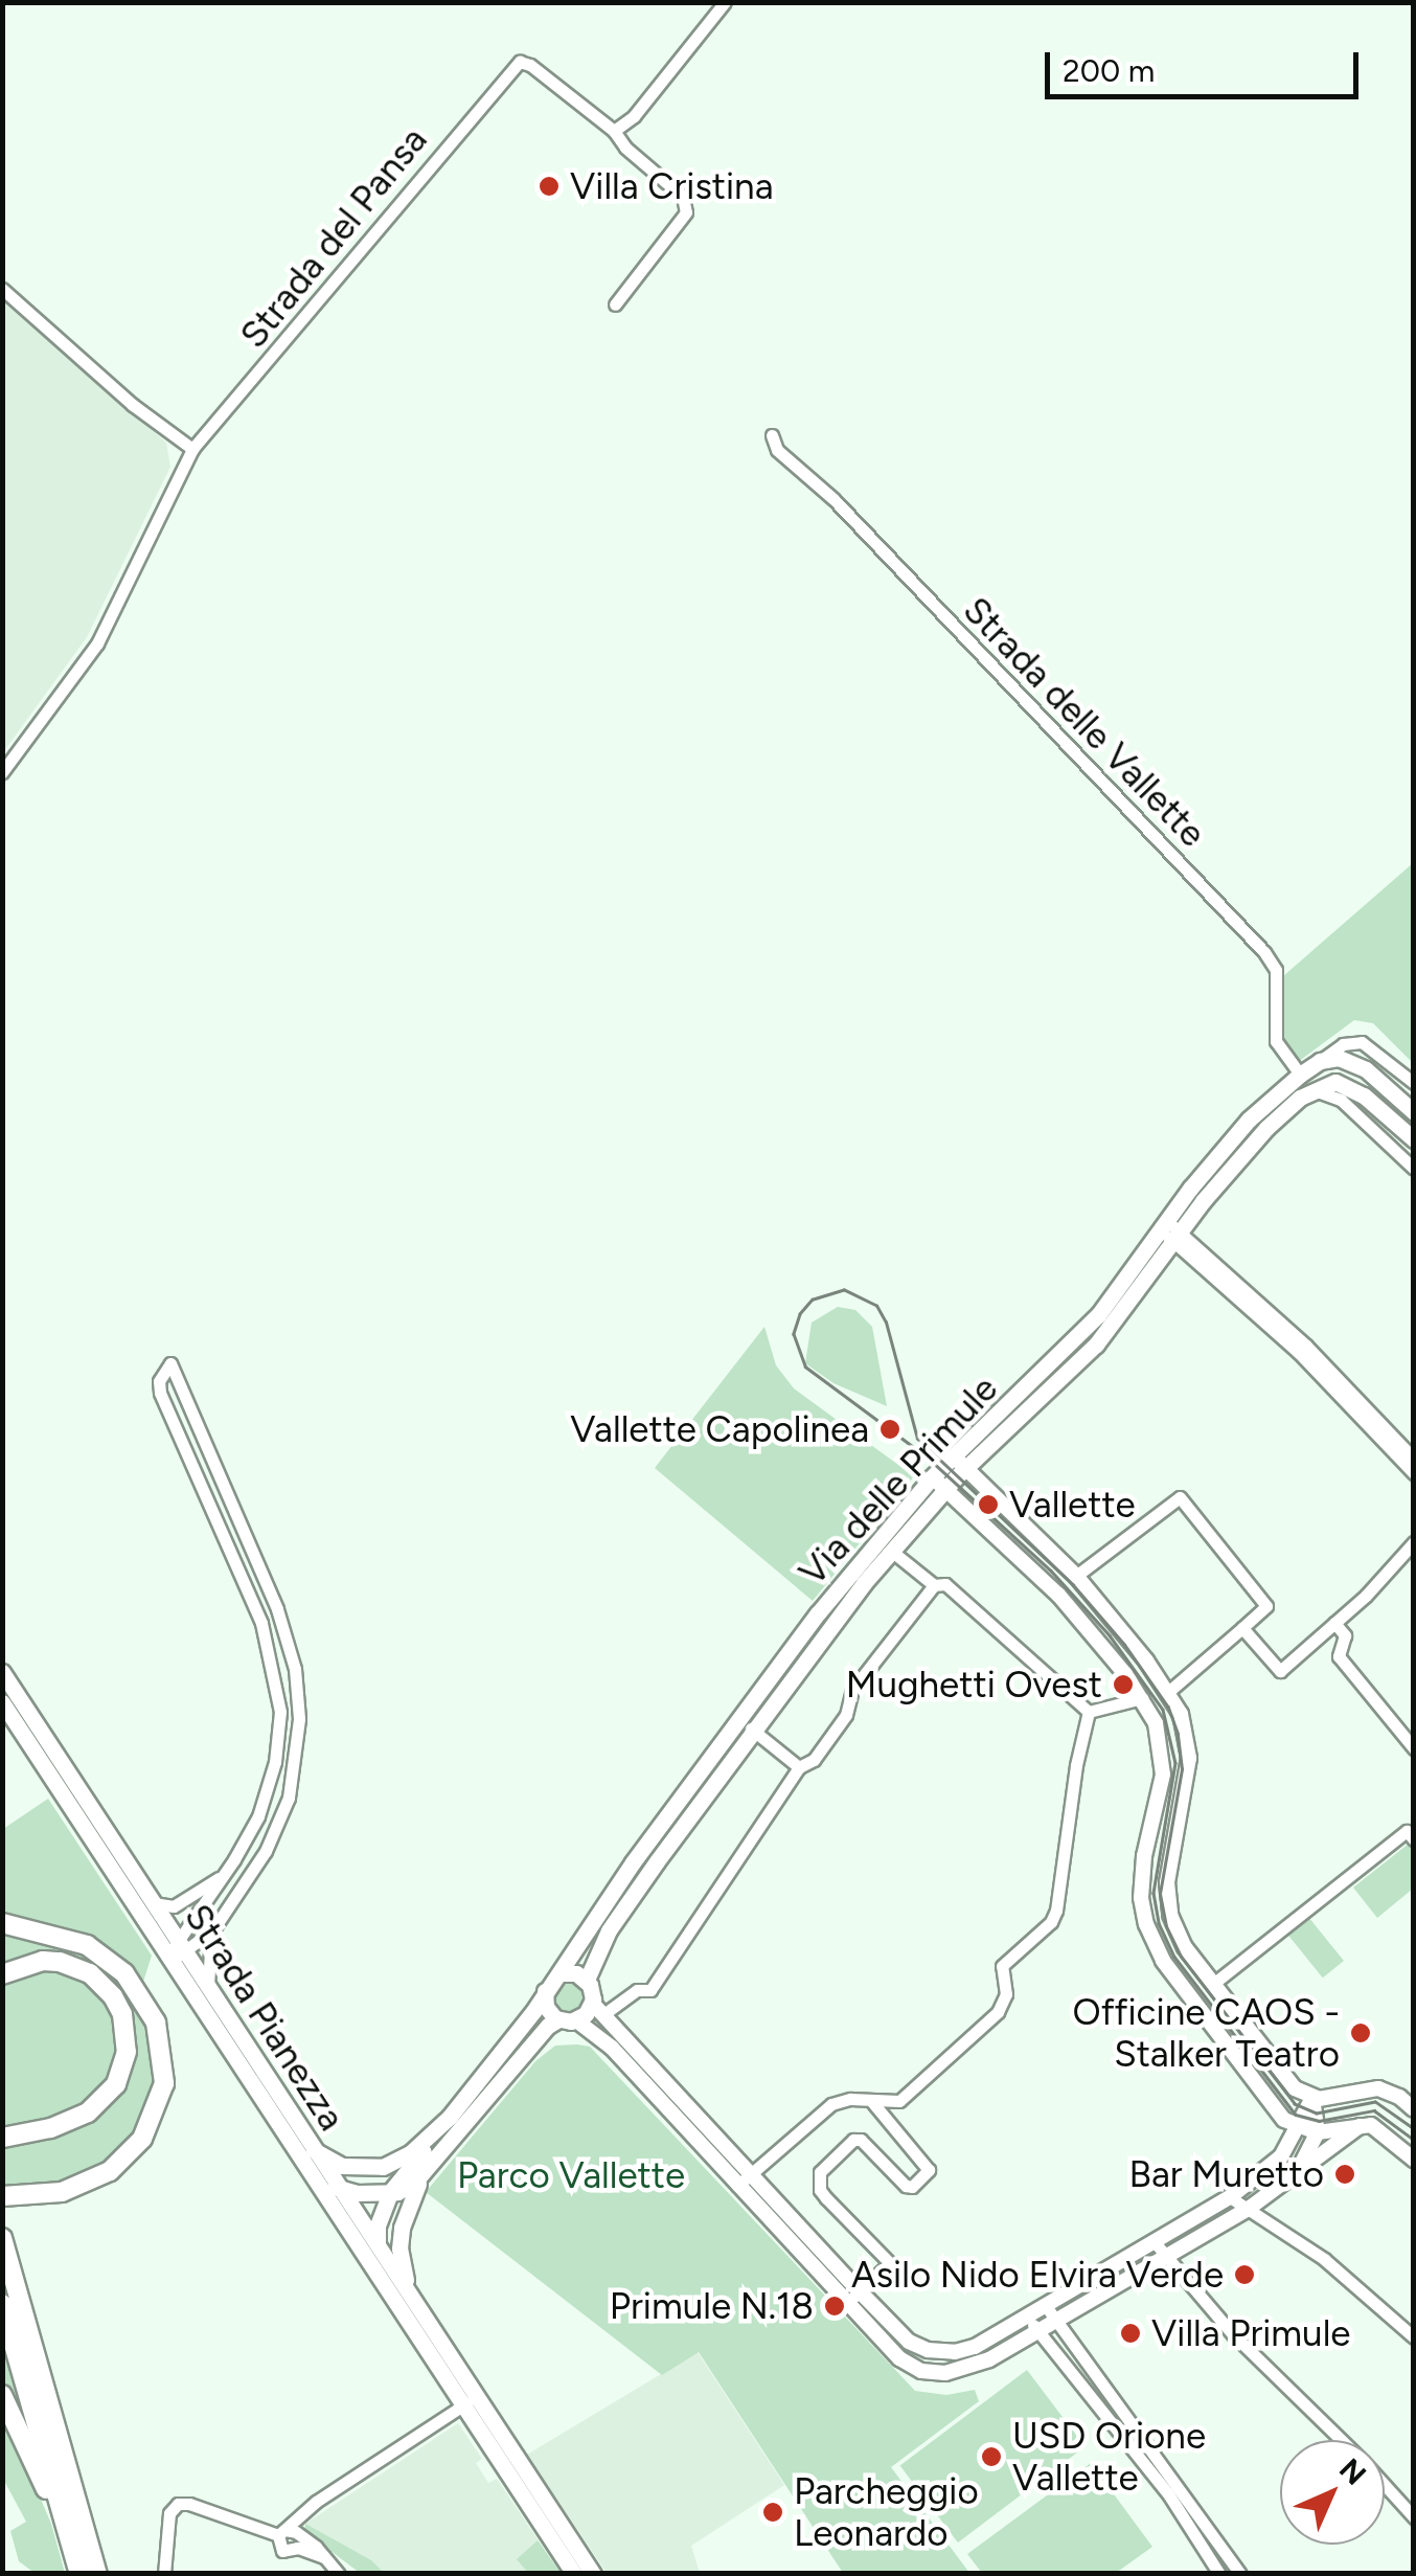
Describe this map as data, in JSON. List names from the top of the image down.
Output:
{
  "streets": {
    "main road": ["Via delle Primule", "Strada Pianezza"],
    "street": ["Strada del Pansa", "Strada delle Vallette"]
  },
  "crossings": [
    ["Strada delle Vallette", "Via delle Primule"]
  ],
  "parks": ["Parco Vallette"],
  "places": [
    "Villa Cristina",
    "Vallette Capolinea",
    "Vallette",
    "Mughetti Ovest",
    "Officine CAOS - Stalker Teatro",
    "Bar Muretto",
    "Asilo Nido Elvira Verde",
    "Primule N.18",
    "Villa Primule",
    "USD Orione Vallette",
    "Parcheggio Leonardo"
  ],
  "scale_bar": "200 m",
  "north": "top right"
}
